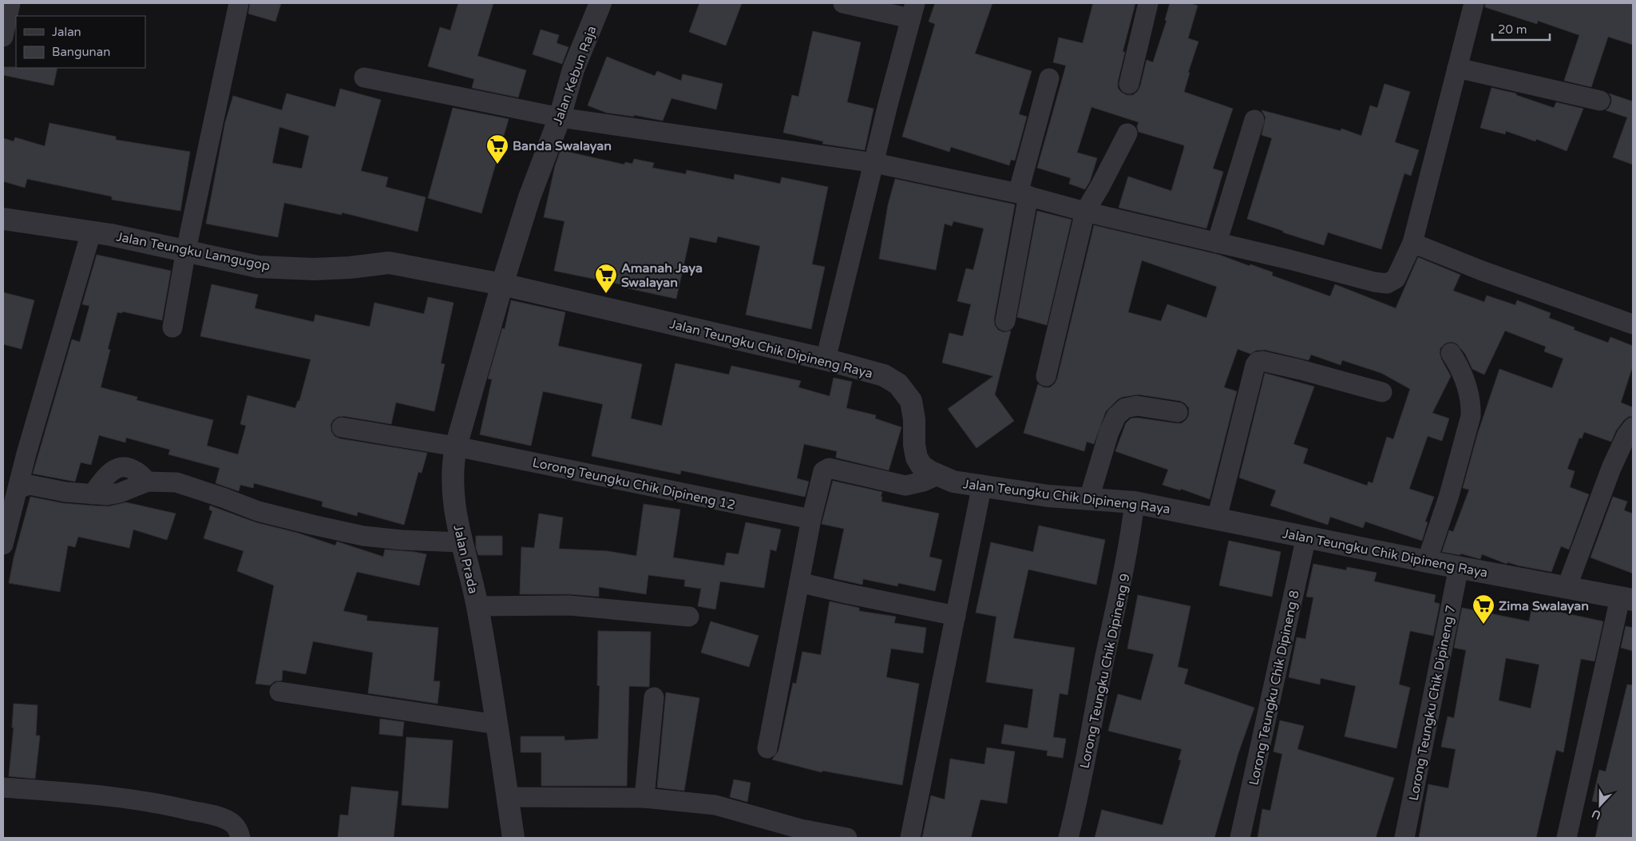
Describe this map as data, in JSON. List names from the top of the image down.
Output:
{
  "streets": {
    "street": [
      "Jalan Kebun Raja",
      "Jalan Teungku Lamgugop",
      "Jalan Teungku Chik Dipineng Raya",
      "Lorong Teungku Chik Dipineng 12",
      "Jalan Prada",
      "Lorong Teungku Chik Dipineng 9",
      "Lorong Teungku Chik Dipineng 8",
      "Lorong Teungku Chik Dipineng 7"
    ]
  },
  "crossings": [
    ["Jalan Kebun Raja", "Jalan Teungku Lamgugop"],
    ["Jalan Kebun Raja", "Jalan Teungku Chik Dipineng Raya"],
    ["Jalan Kebun Raja", "Jalan Prada"],
    ["Jalan Teungku Lamgugop", "Jalan Teungku Chik Dipineng Raya"],
    ["Jalan Teungku Lamgugop", "Jalan Prada"],
    ["Jalan Teungku Chik Dipineng Raya", "Jalan Prada"],
    ["Jalan Teungku Chik Dipineng Raya", "Lorong Teungku Chik Dipineng 9"],
    ["Jalan Teungku Chik Dipineng Raya", "Lorong Teungku Chik Dipineng 8"],
    ["Jalan Teungku Chik Dipineng Raya", "Lorong Teungku Chik Dipineng 7"],
    ["Lorong Teungku Chik Dipineng 12", "Jalan Prada"]
  ],
  "places": {
    "supermarket": ["Banda Swalayan", "Amanah Jaya Swalayan", "Zima Swalayan"]
  },
  "legend": ["Jalan", "Bangunan"],
  "scale_bar": "20 m",
  "north": "bottom"
}
